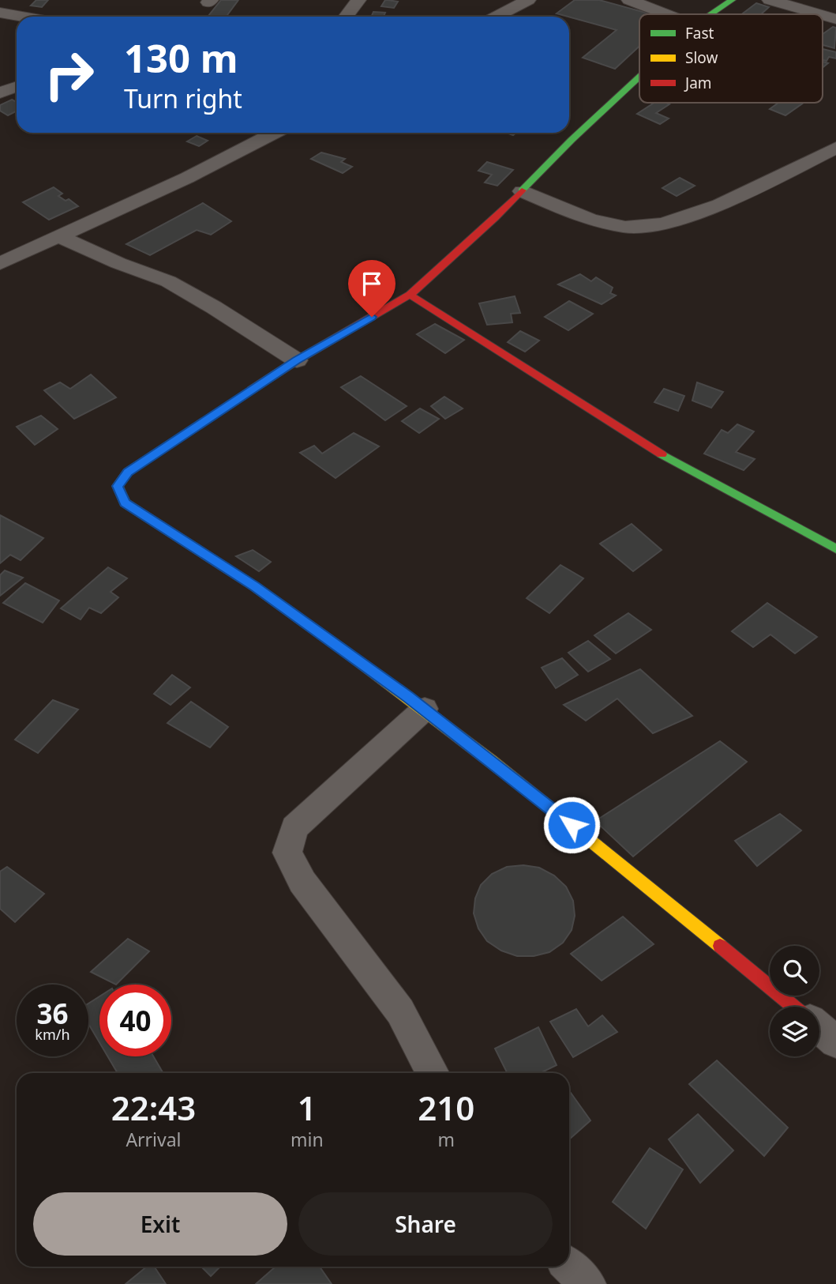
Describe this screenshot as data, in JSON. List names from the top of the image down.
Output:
{
  "legend": ["Fast", "Slow", "Jam"],
  "page": {
    "turn": ["130 m", "Turn right"],
    "speed": "36 km/h",
    "limit": "40",
    "eta": [
      "22:43",
      "Arrival",
      "1",
      "min",
      "210",
      "m"
    ],
    "buttons": ["Exit", "Share"]
  }
}
